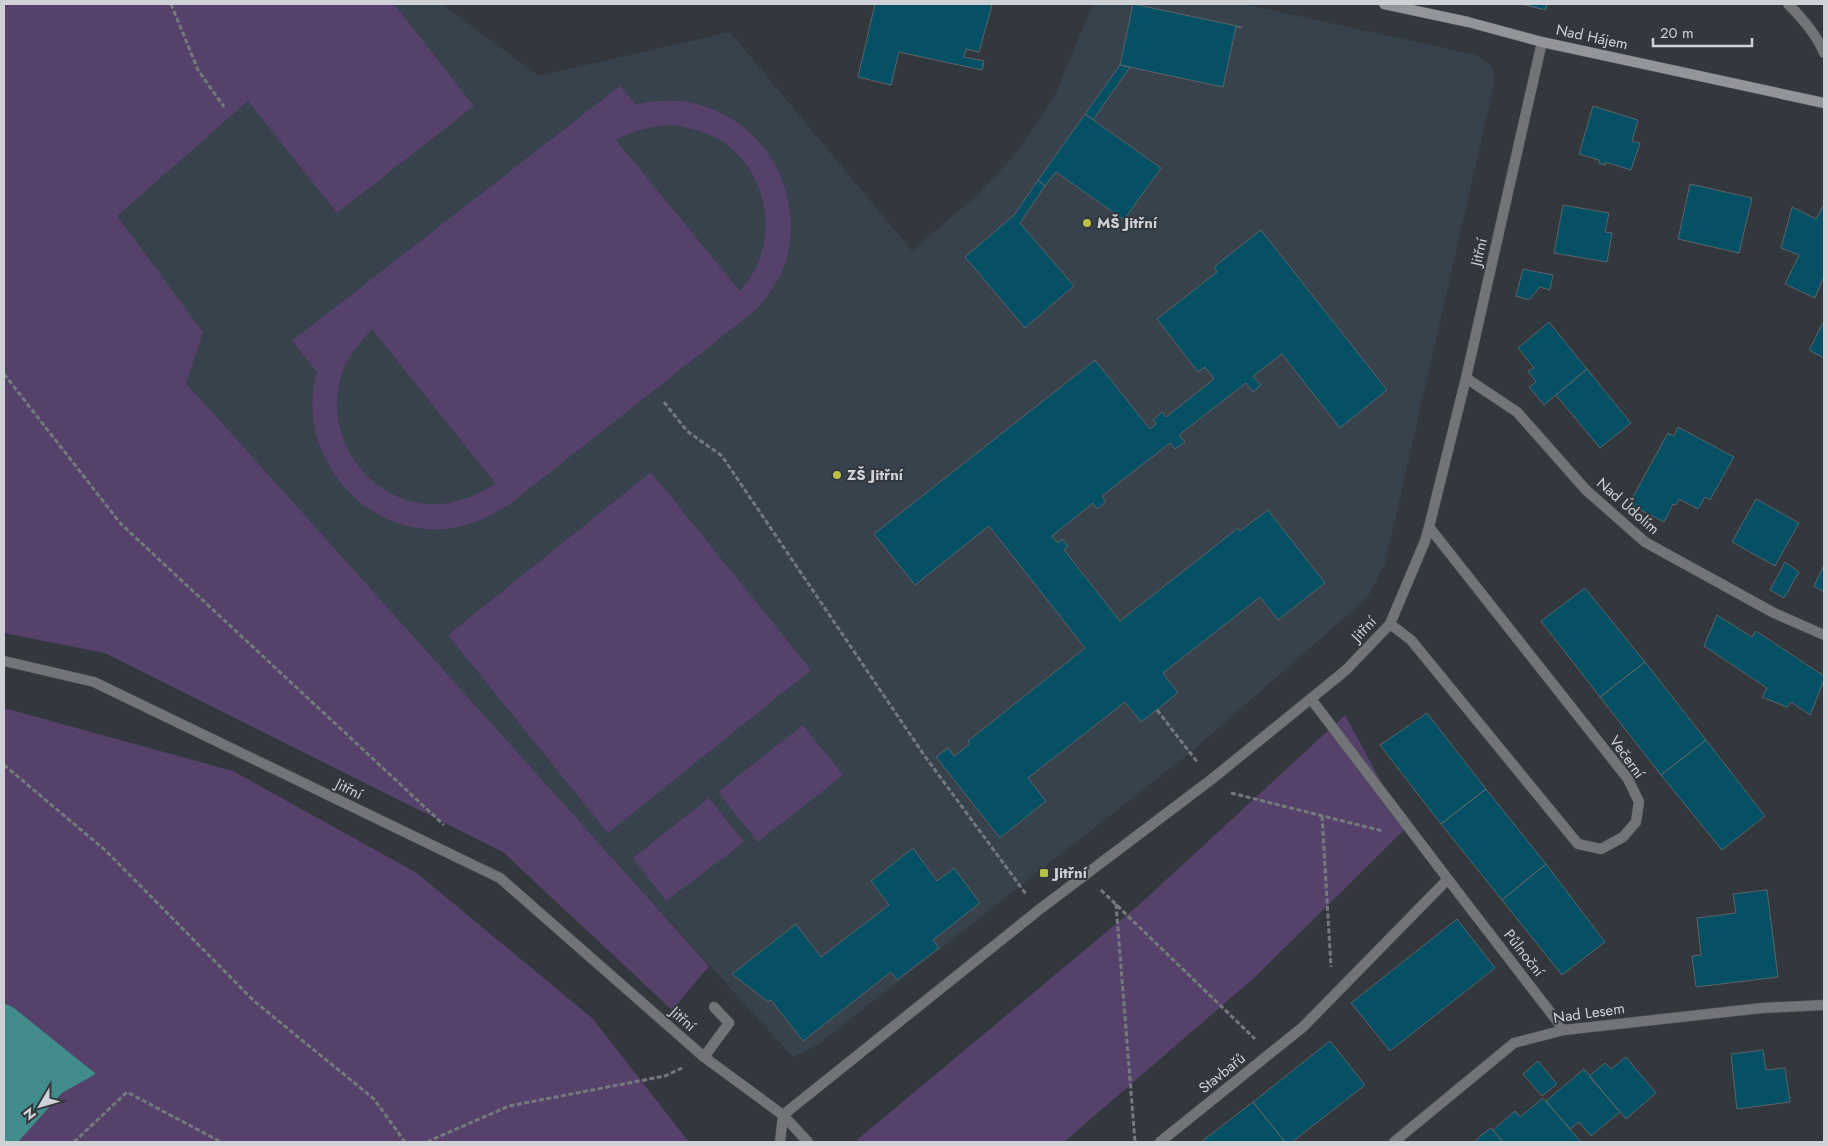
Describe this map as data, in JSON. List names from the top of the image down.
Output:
{
  "streets": {
    "street": [
      "Nad Hájem",
      "Jitřní",
      "Nad Údolím",
      "Večerní",
      "Půlnoční",
      "Nad Lesem",
      "Stavbařů"
    ]
  },
  "crossings": [
    ["Nad Hájem", "Jitřní"],
    ["Jitřní", "Nad Údolím"],
    ["Jitřní", "Večerní"],
    ["Jitřní", "Půlnoční"],
    ["Půlnoční", "Nad Lesem"],
    ["Půlnoční", "Stavbařů"]
  ],
  "places": {
    "other": ["MŠ Jitřní", "ZŠ Jitřní"],
    "transit": ["Jitřní"]
  },
  "scale_bar": "20 m",
  "north": "bottom left"
}
